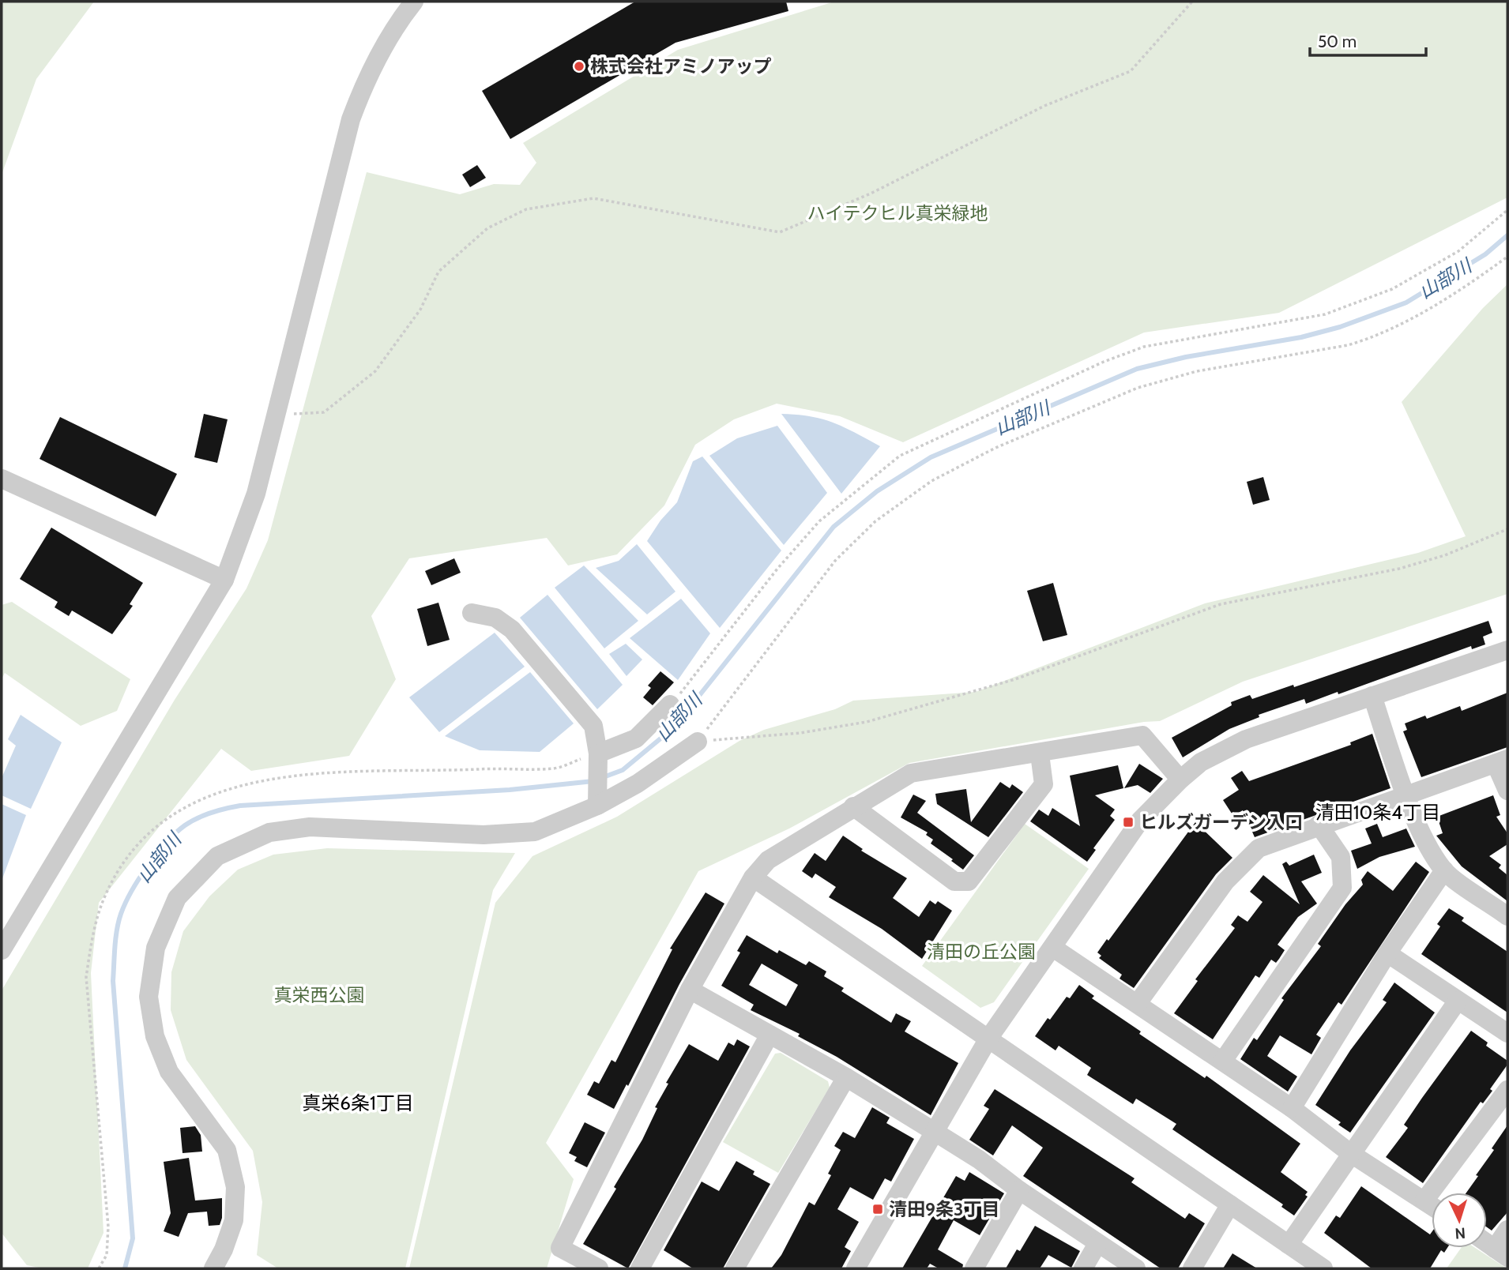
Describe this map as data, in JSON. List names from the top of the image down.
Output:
{
  "districts": ["清田10条4丁目", "真栄6条1丁目"],
  "water": ["山部川"],
  "parks": ["ハイテクヒル真栄緑地", "清田の丘公園", "真栄西公園"],
  "places": {
    "other": ["株式会社アミノアップ"],
    "transit": ["ヒルズガーデン入口", "清田9条3丁目"]
  },
  "scale_bar": "50 m",
  "north": "bottom"
}
